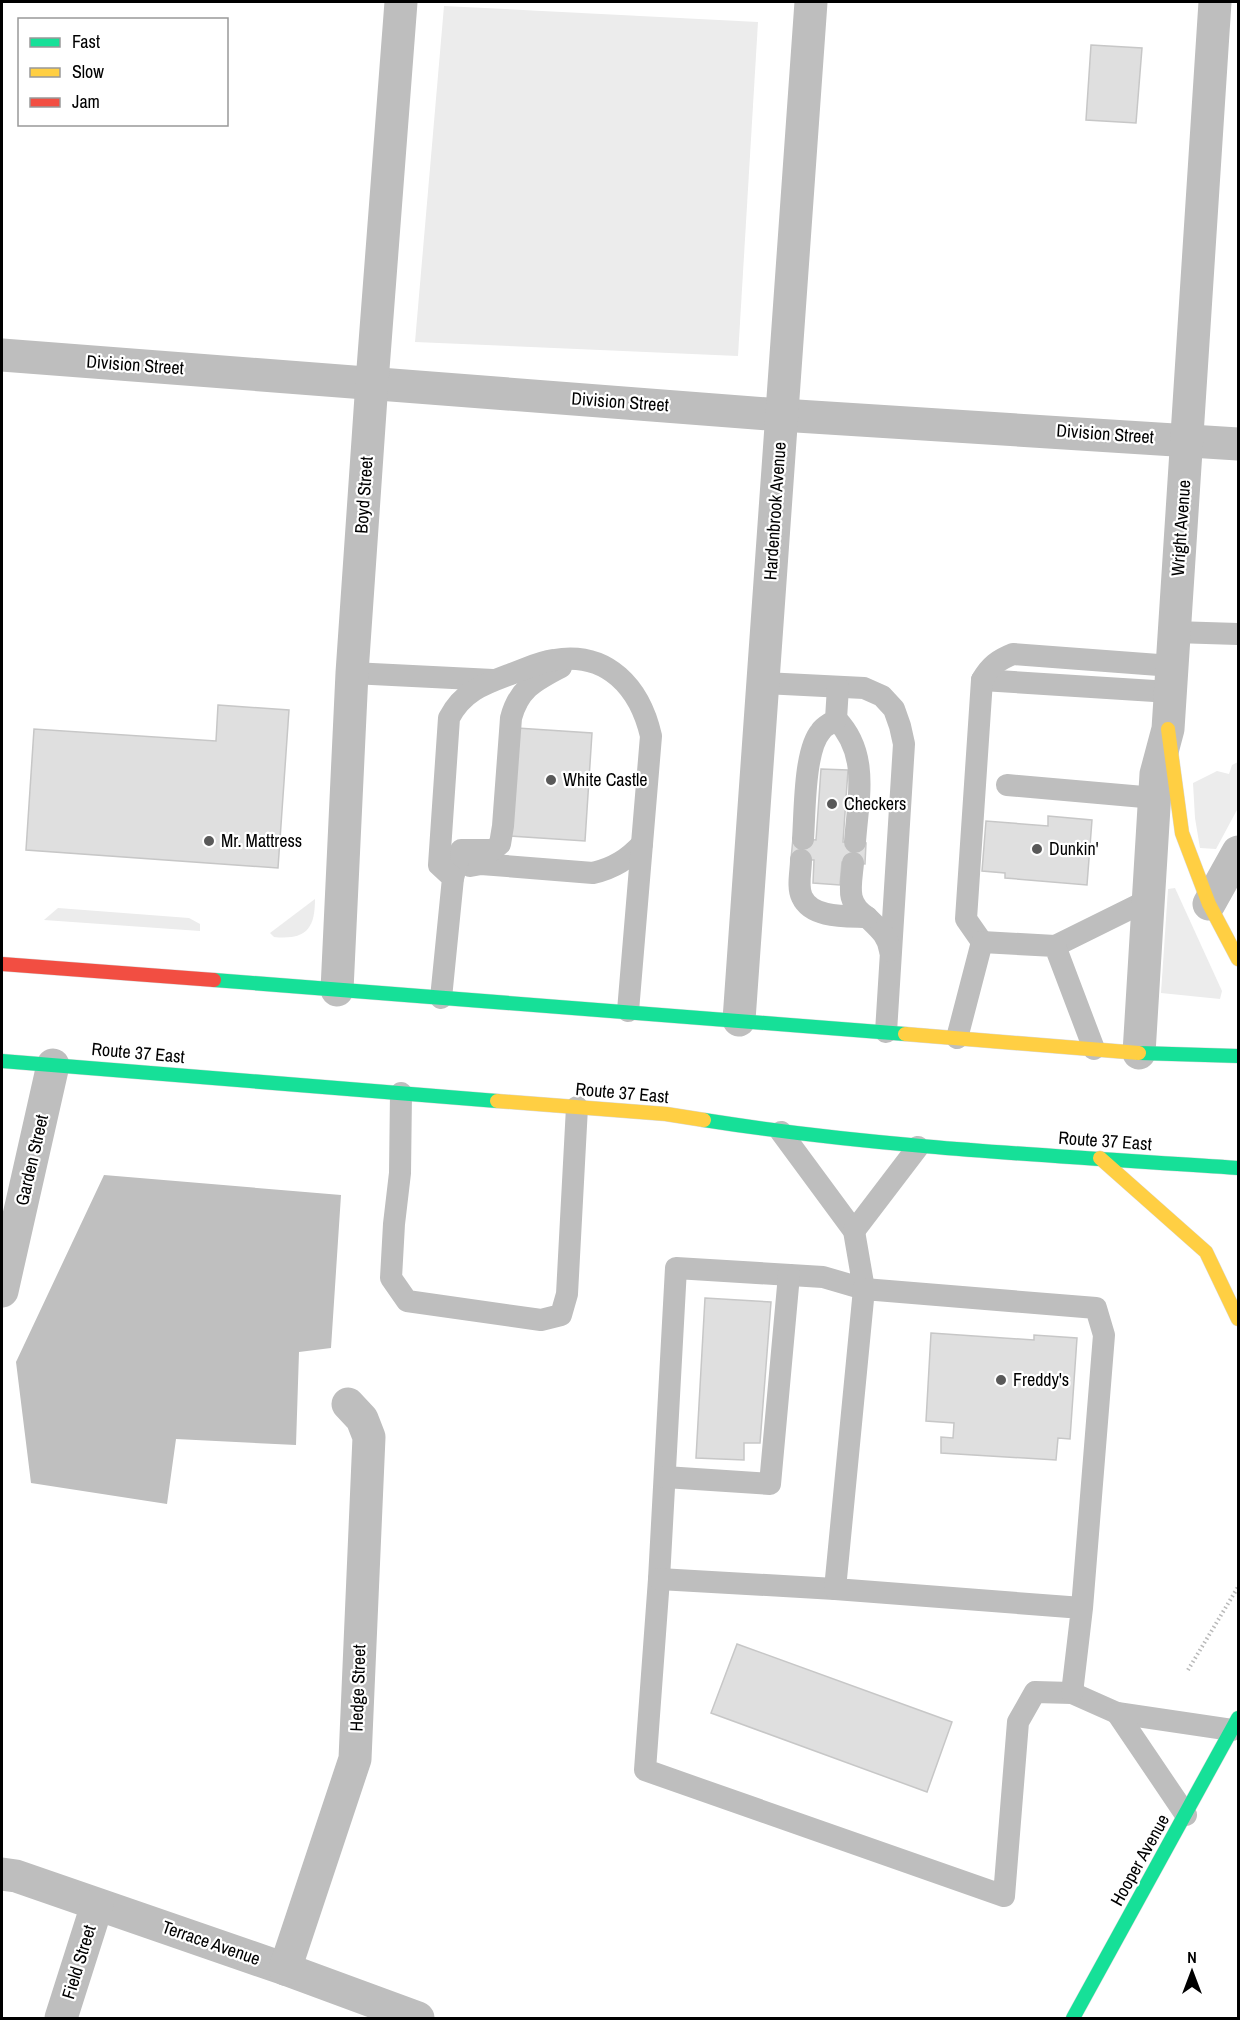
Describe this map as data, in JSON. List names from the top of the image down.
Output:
{
  "streets": {
    "main road": ["Route 37 East", "Hooper Avenue"],
    "street": [
      "Division Street",
      "Boyd Street",
      "Hardenbrook Avenue",
      "Wright Avenue",
      "Garden Street",
      "Hedge Street",
      "Terrace Avenue",
      "Field Street"
    ]
  },
  "crossings": [
    ["Division Street", "Boyd Street"],
    ["Division Street", "Hardenbrook Avenue"],
    ["Division Street", "Wright Avenue"],
    ["Route 37 East", "Garden Street"],
    ["Hedge Street", "Terrace Avenue"],
    ["Terrace Avenue", "Field Street"]
  ],
  "places": [
    "White Castle",
    "Checkers",
    "Mr. Mattress",
    "Dunkin'",
    "Freddy's"
  ],
  "legend": ["Fast", "Slow", "Jam"],
  "north": "top"
}
